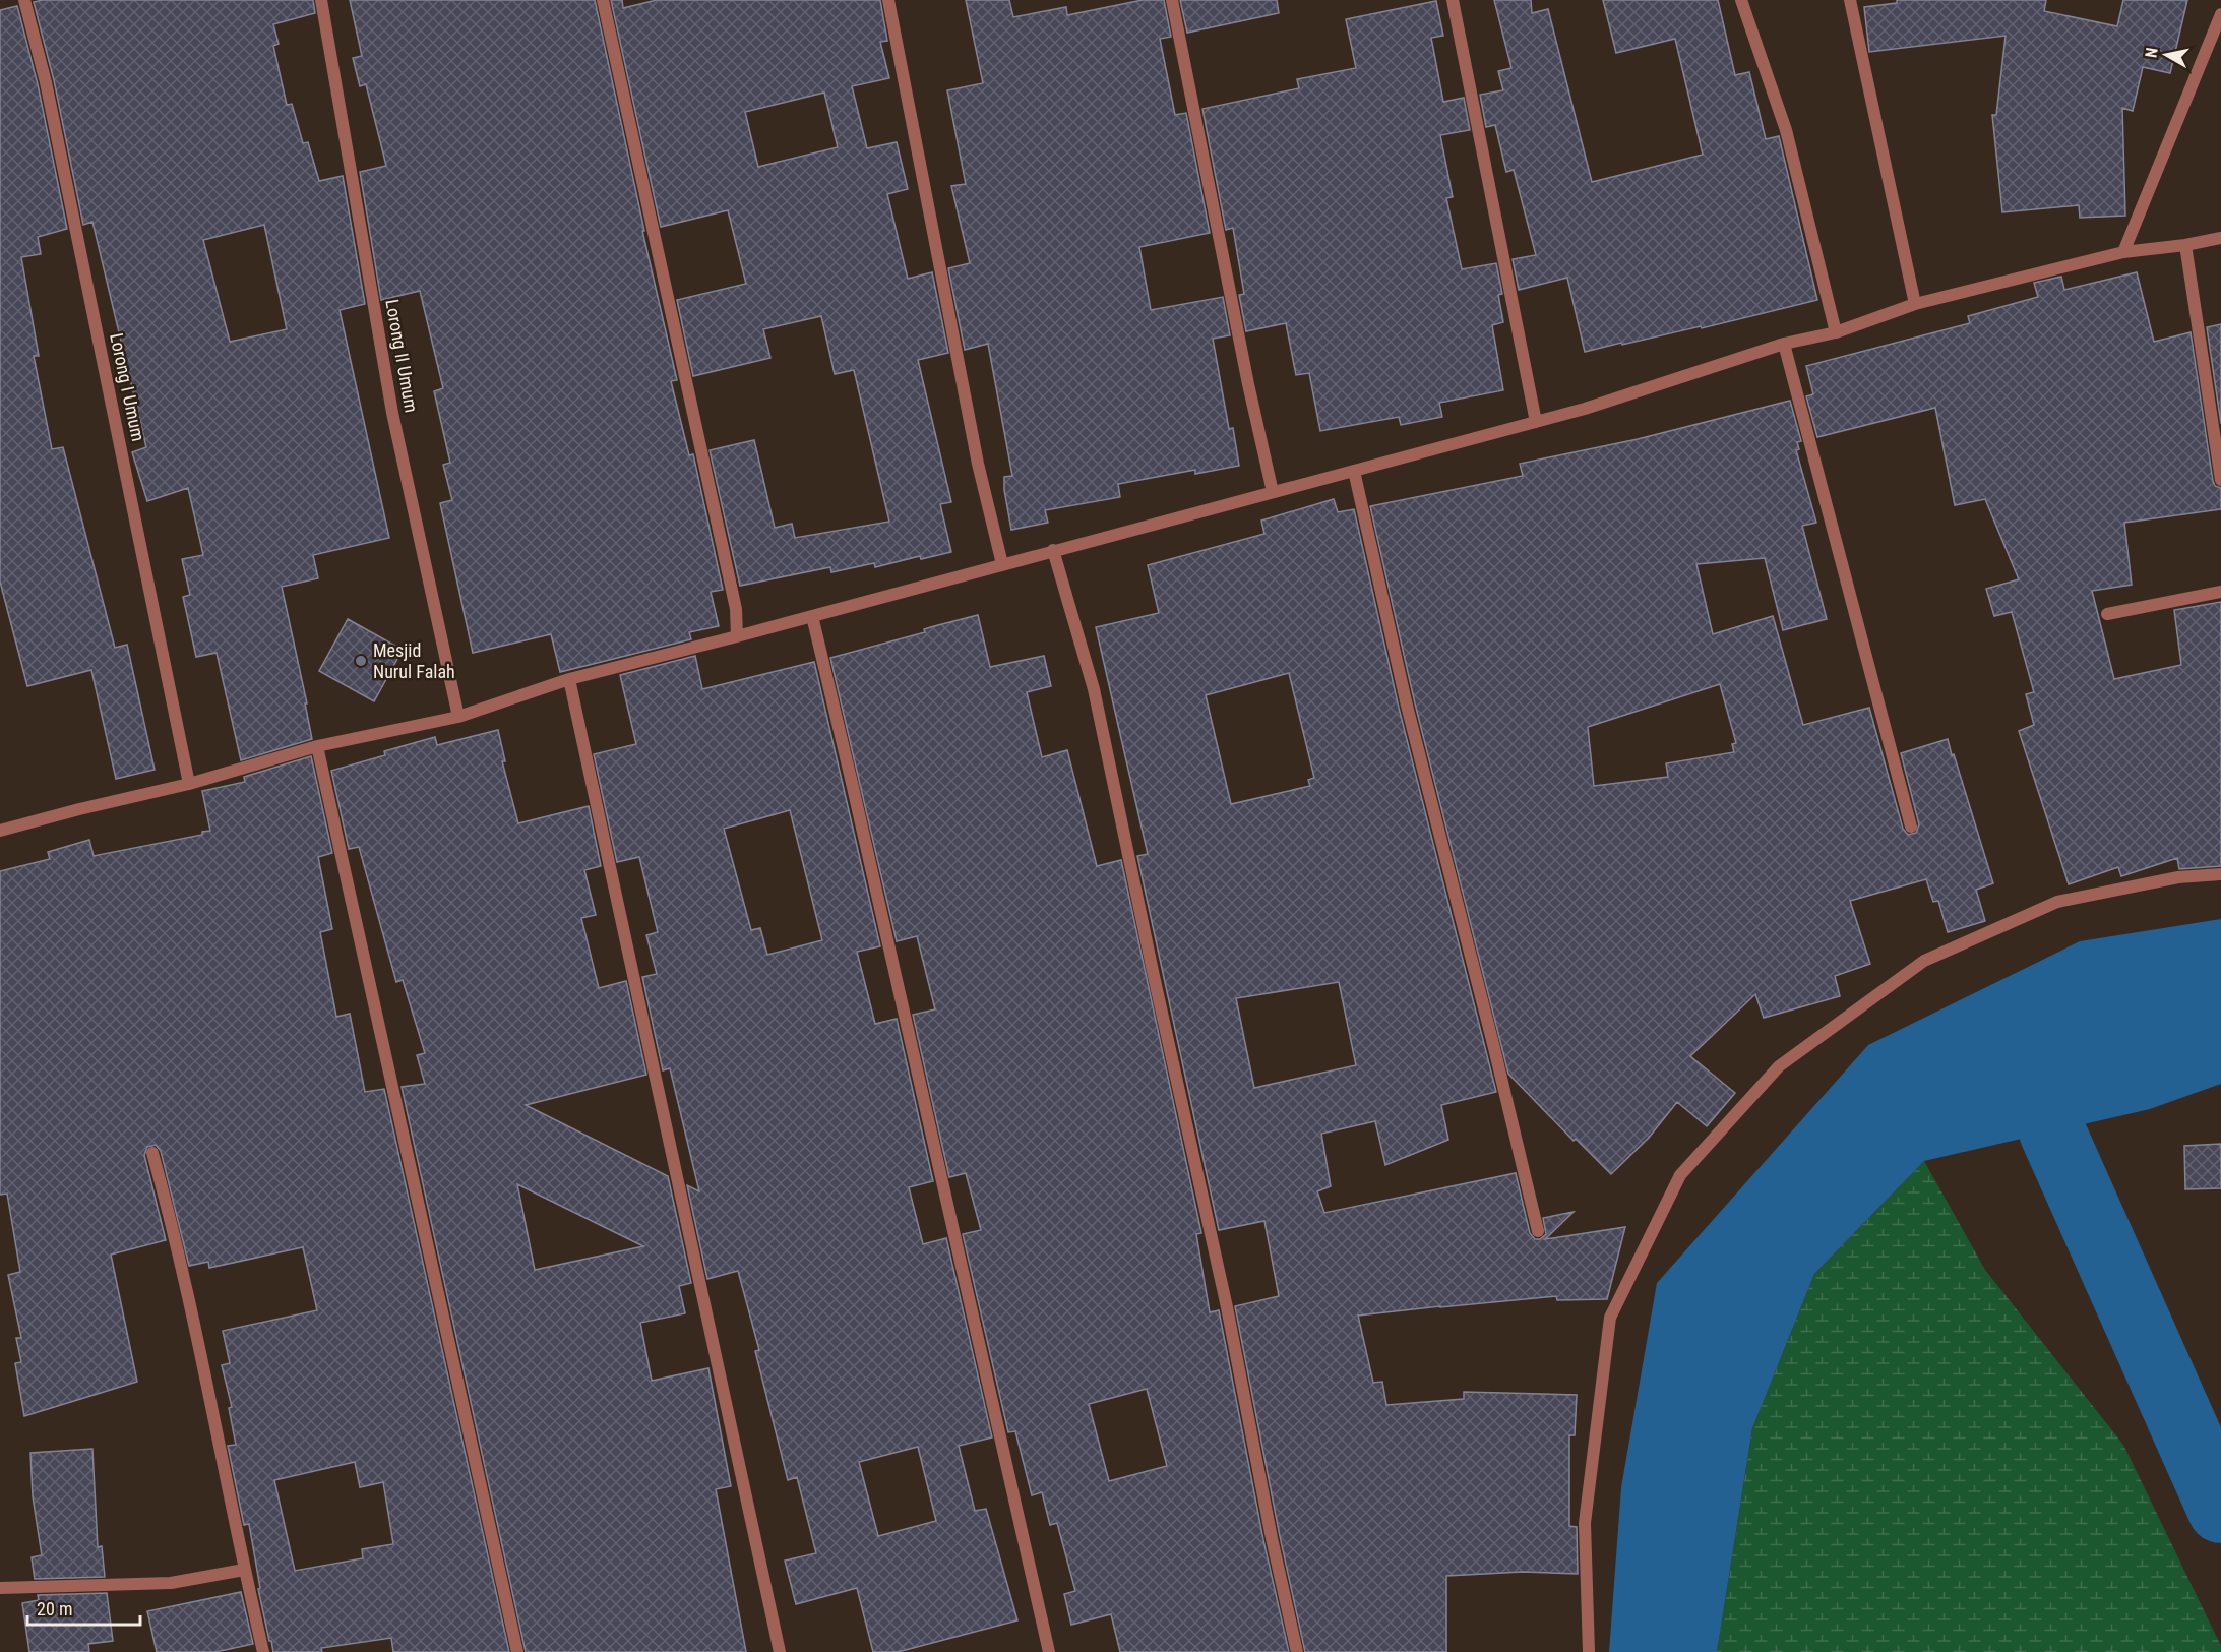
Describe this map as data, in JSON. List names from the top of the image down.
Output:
{
  "streets": {
    "street": ["Lorong II Umum", "Lorong I Umum"]
  },
  "places": ["Mesjid Nurul Falah"],
  "scale_bar": "20 m",
  "north": "left"
}
